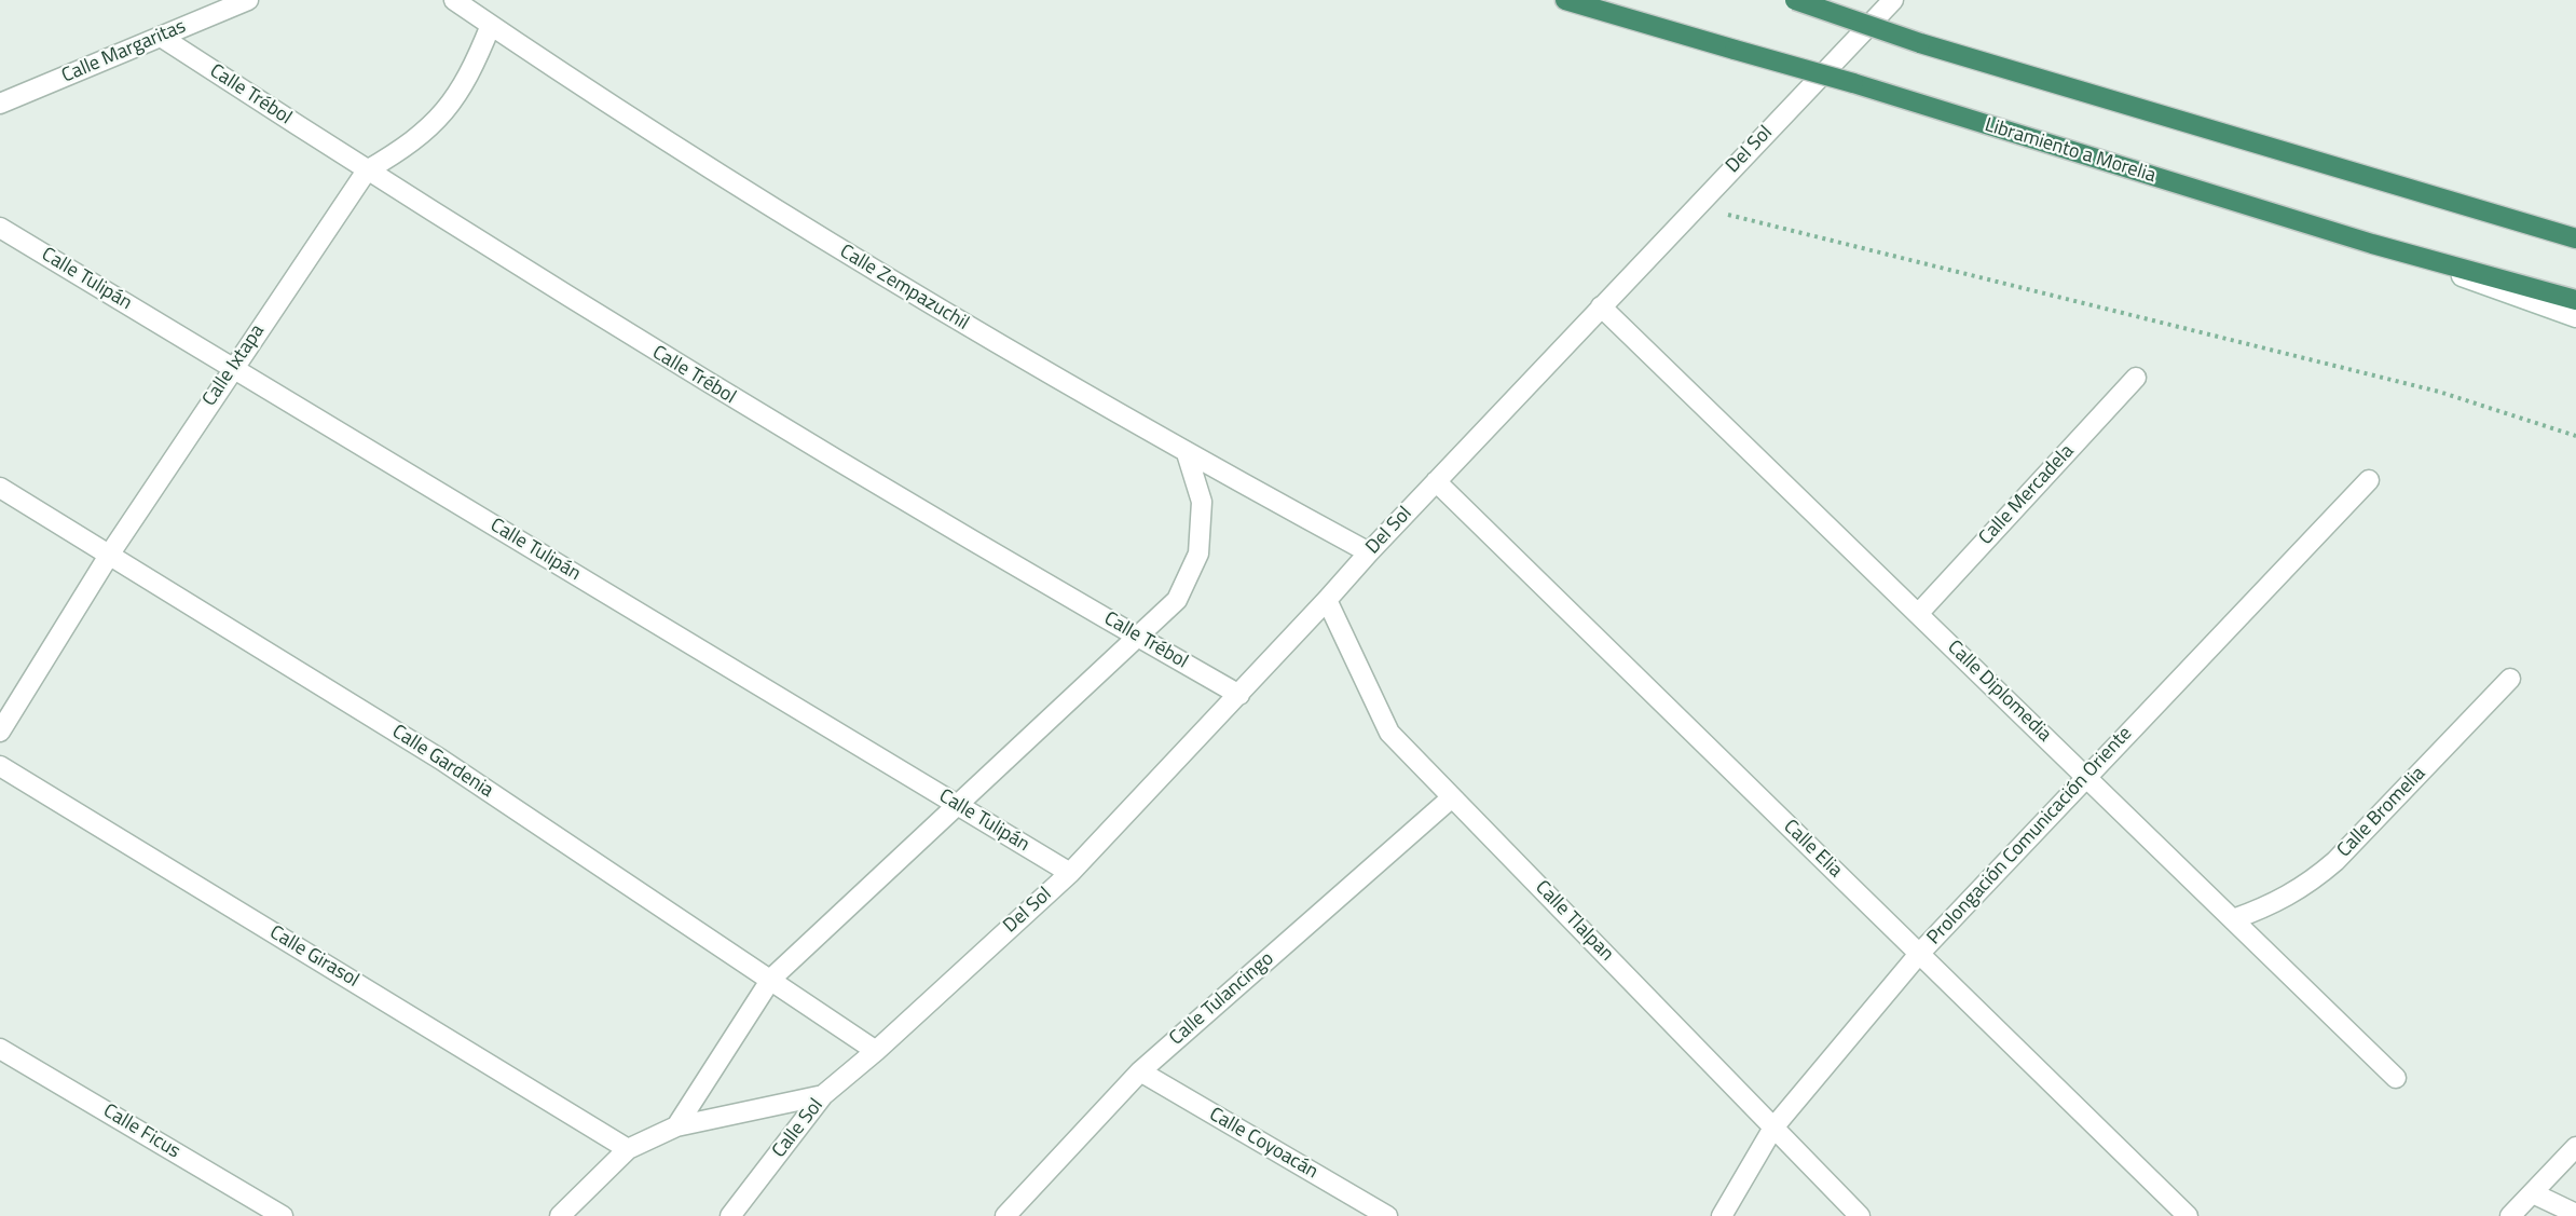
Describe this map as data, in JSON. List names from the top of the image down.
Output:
{
  "streets": {
    "highway": ["Libramiento a Morelia"],
    "street": [
      "Calle Margaritas",
      "Calle Trébol",
      "Del Sol",
      "Calle Tulipán",
      "Calle Zempazuchil",
      "Calle Ixtapa",
      "Calle Mercadela",
      "Calle Diplomedia",
      "Calle Gardenia",
      "Calle Bromelia",
      "Prolongación Comunicación Oriente",
      "Calle Elia",
      "Calle Tlalpan",
      "Calle Girasol",
      "Calle Tulancingo",
      "Calle Sol",
      "Calle Ficus",
      "Calle Coyoacán"
    ]
  },
  "crossings": [
    ["Calle Margaritas", "Calle Trébol"],
    ["Calle Trébol", "Del Sol"],
    ["Calle Trébol", "Calle Ixtapa"],
    ["Del Sol", "Calle Tulipán"],
    ["Del Sol", "Calle Zempazuchil"],
    ["Del Sol", "Calle Diplomedia"],
    ["Del Sol", "Calle Gardenia"],
    ["Del Sol", "Calle Elia"],
    ["Del Sol", "Calle Tlalpan"],
    ["Del Sol", "Calle Sol"],
    ["Calle Tulipán", "Calle Ixtapa"],
    ["Calle Zempazuchil", "Calle Ixtapa"],
    ["Calle Ixtapa", "Calle Gardenia"],
    ["Calle Mercadela", "Calle Diplomedia"],
    ["Calle Diplomedia", "Calle Bromelia"],
    ["Calle Diplomedia", "Prolongación Comunicación Oriente"],
    ["Calle Gardenia", "Calle Sol"],
    ["Prolongación Comunicación Oriente", "Calle Elia"],
    ["Prolongación Comunicación Oriente", "Calle Tlalpan"],
    ["Calle Tlalpan", "Calle Tulancingo"],
    ["Calle Tulancingo", "Calle Coyoacán"]
  ]
}
